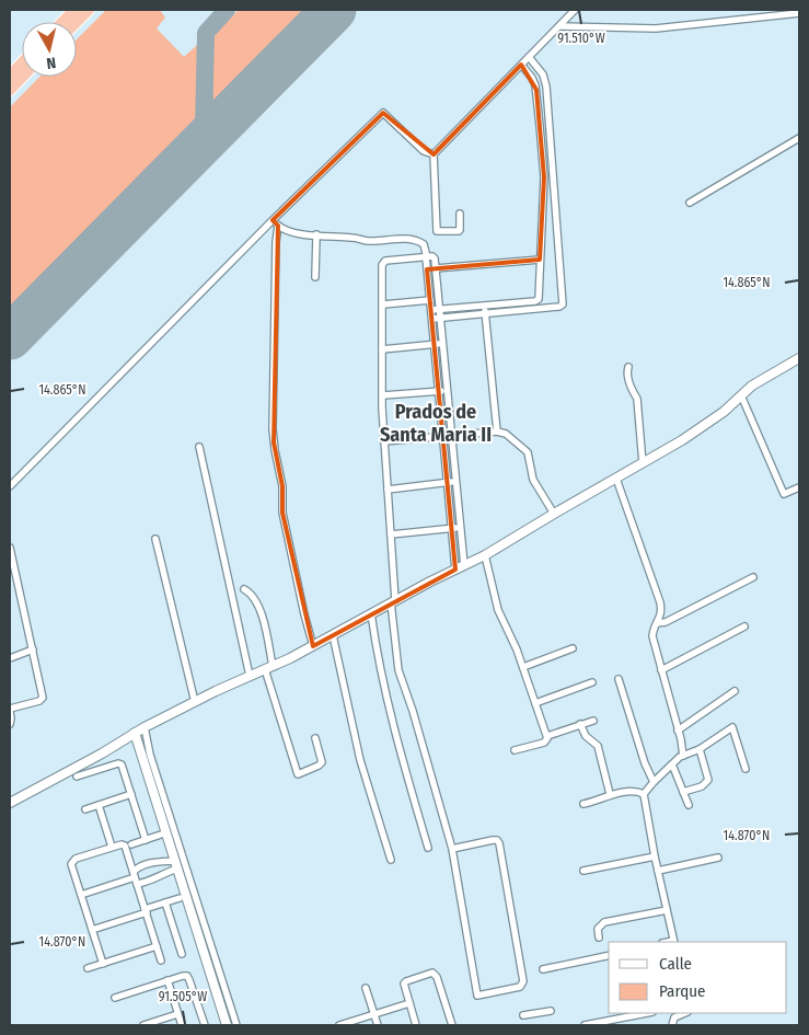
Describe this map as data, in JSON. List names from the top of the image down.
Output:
{
  "districts": ["Prados de Santa Maria II"],
  "legend": ["Calle", "Parque"],
  "north": "bottom",
  "coordinates": [
    "91.510°W",
    "14.865°N",
    "14.870°N",
    "91.505°W"
  ]
}
